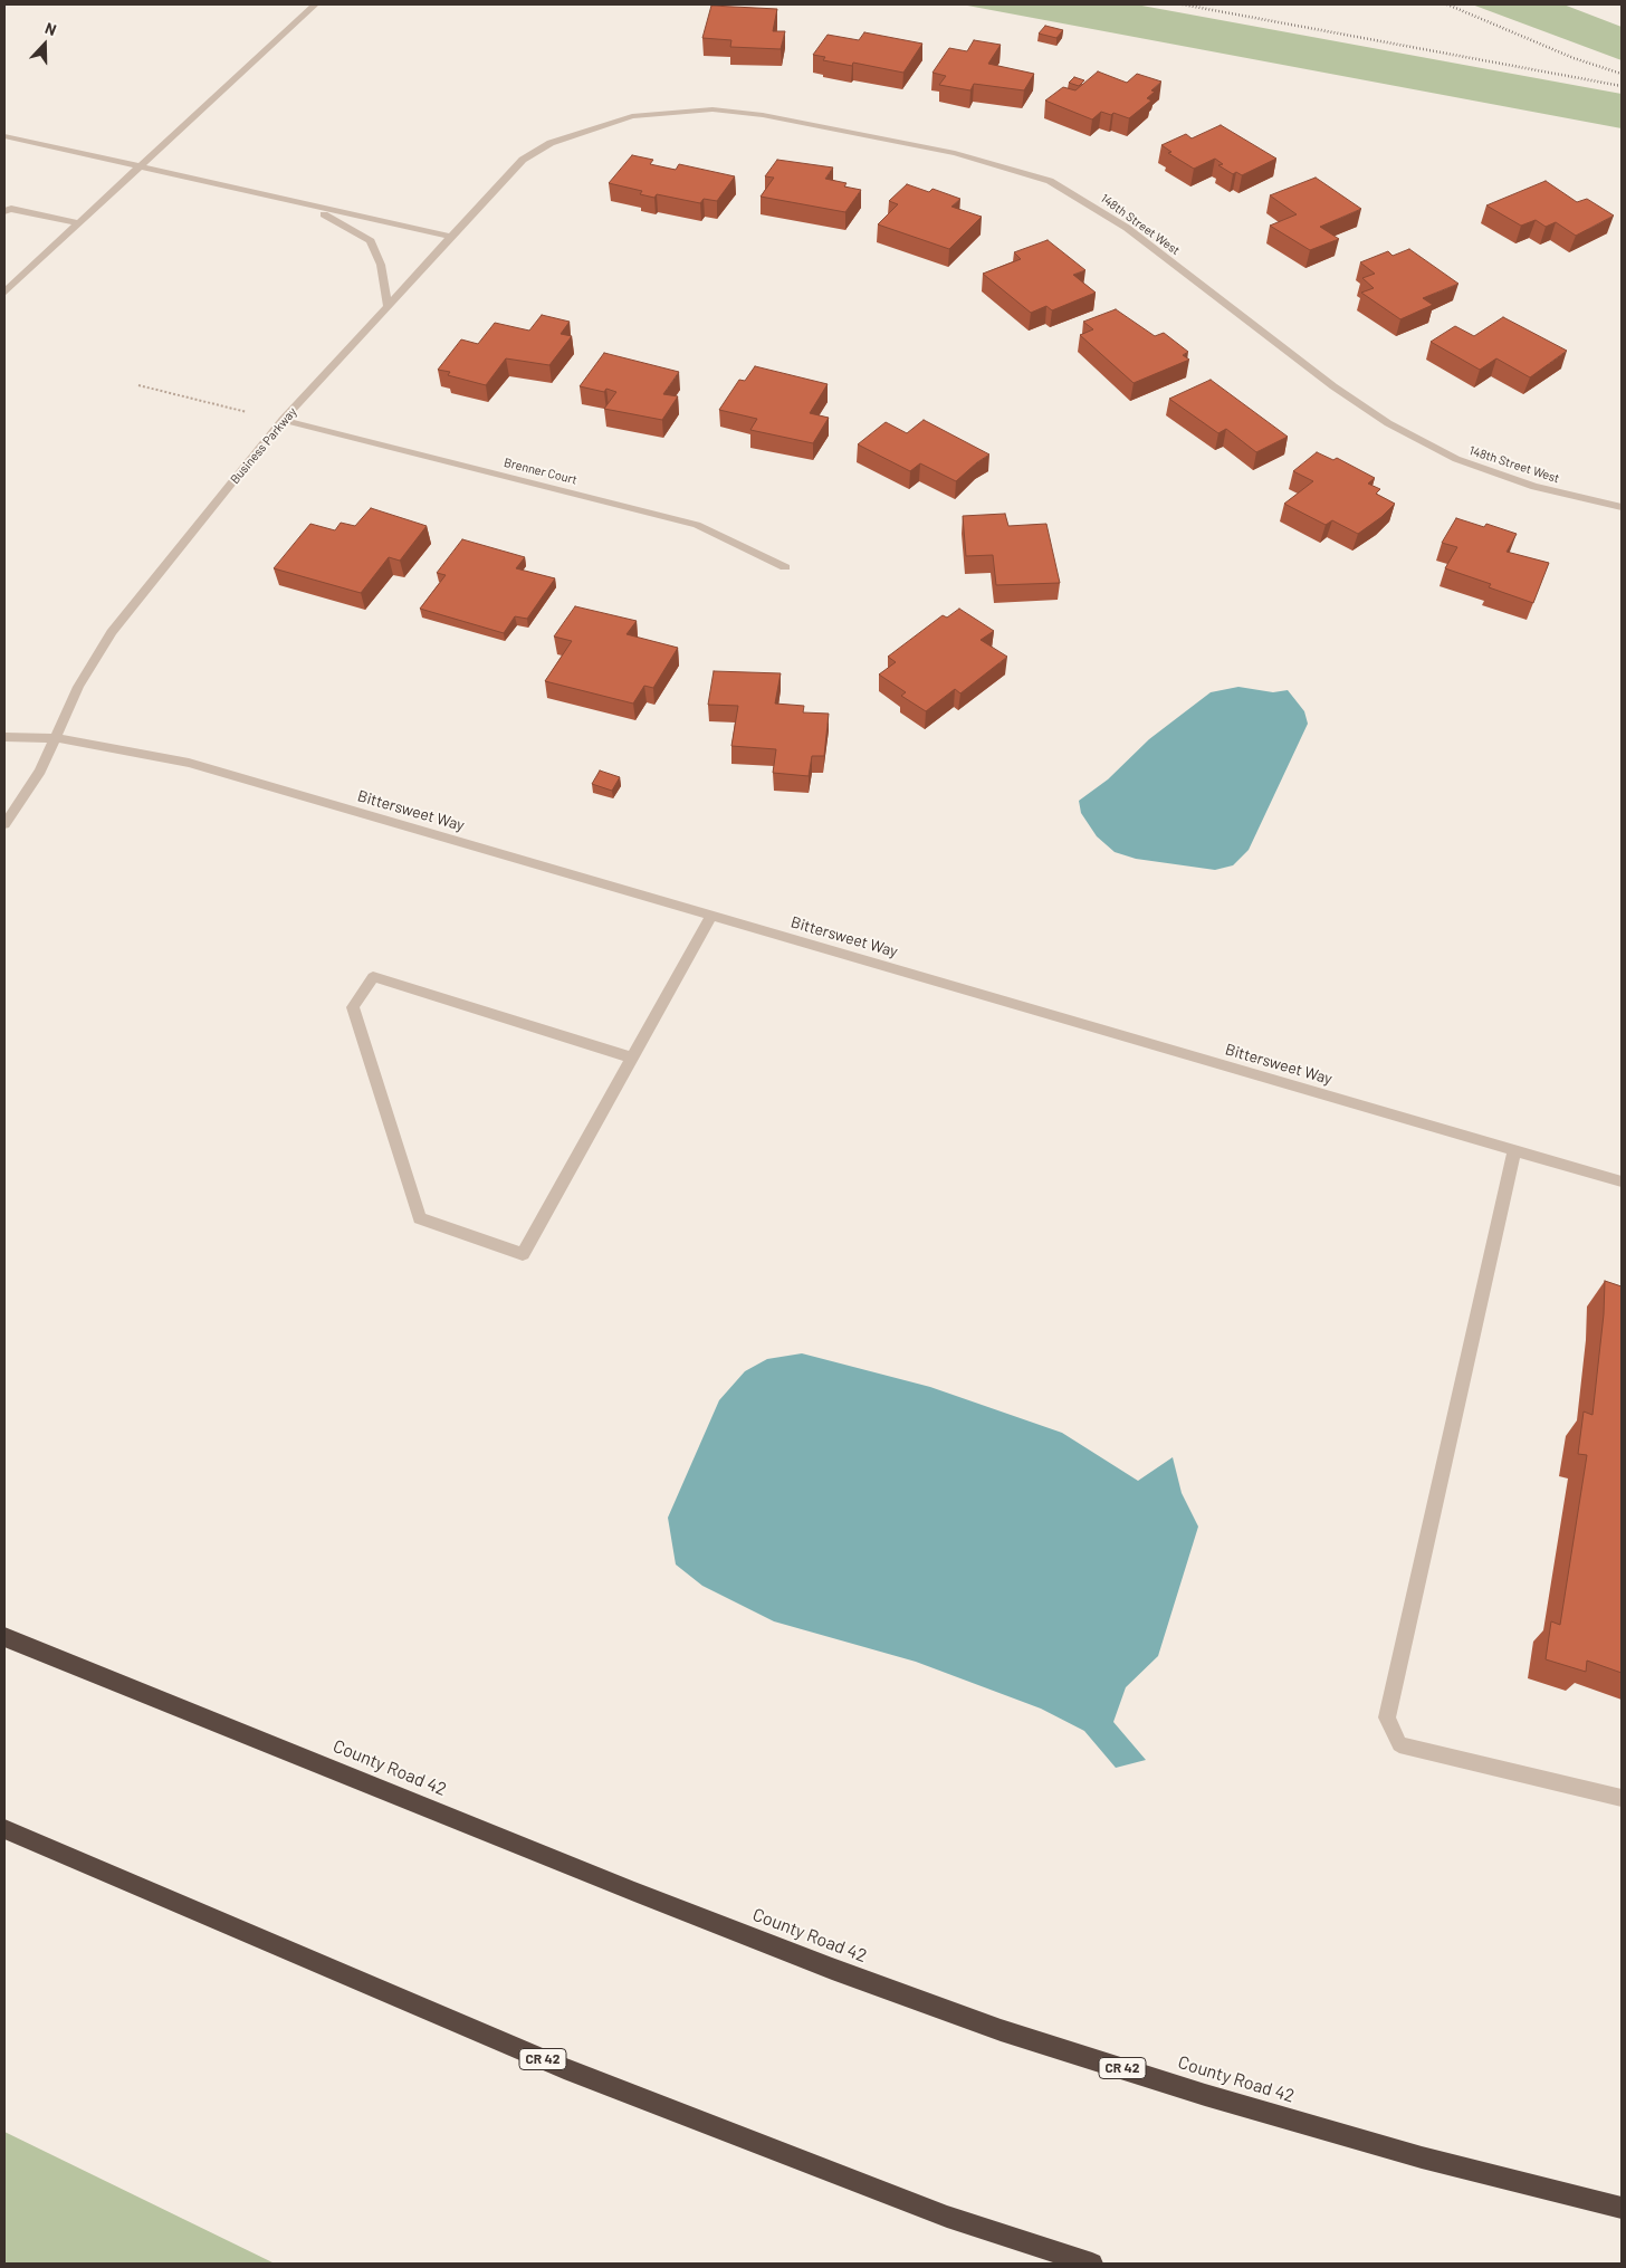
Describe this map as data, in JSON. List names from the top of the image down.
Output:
{
  "streets": {
    "highway": ["County Road 42", "CR 42"],
    "street": [
      "148th Street West",
      "Business Parkway",
      "Brenner Court",
      "Bittersweet Way"
    ]
  },
  "crossings": [
    ["148th Street West", "Business Parkway"],
    ["Business Parkway", "Brenner Court"],
    ["Business Parkway", "Bittersweet Way"]
  ],
  "north": "top"
}
